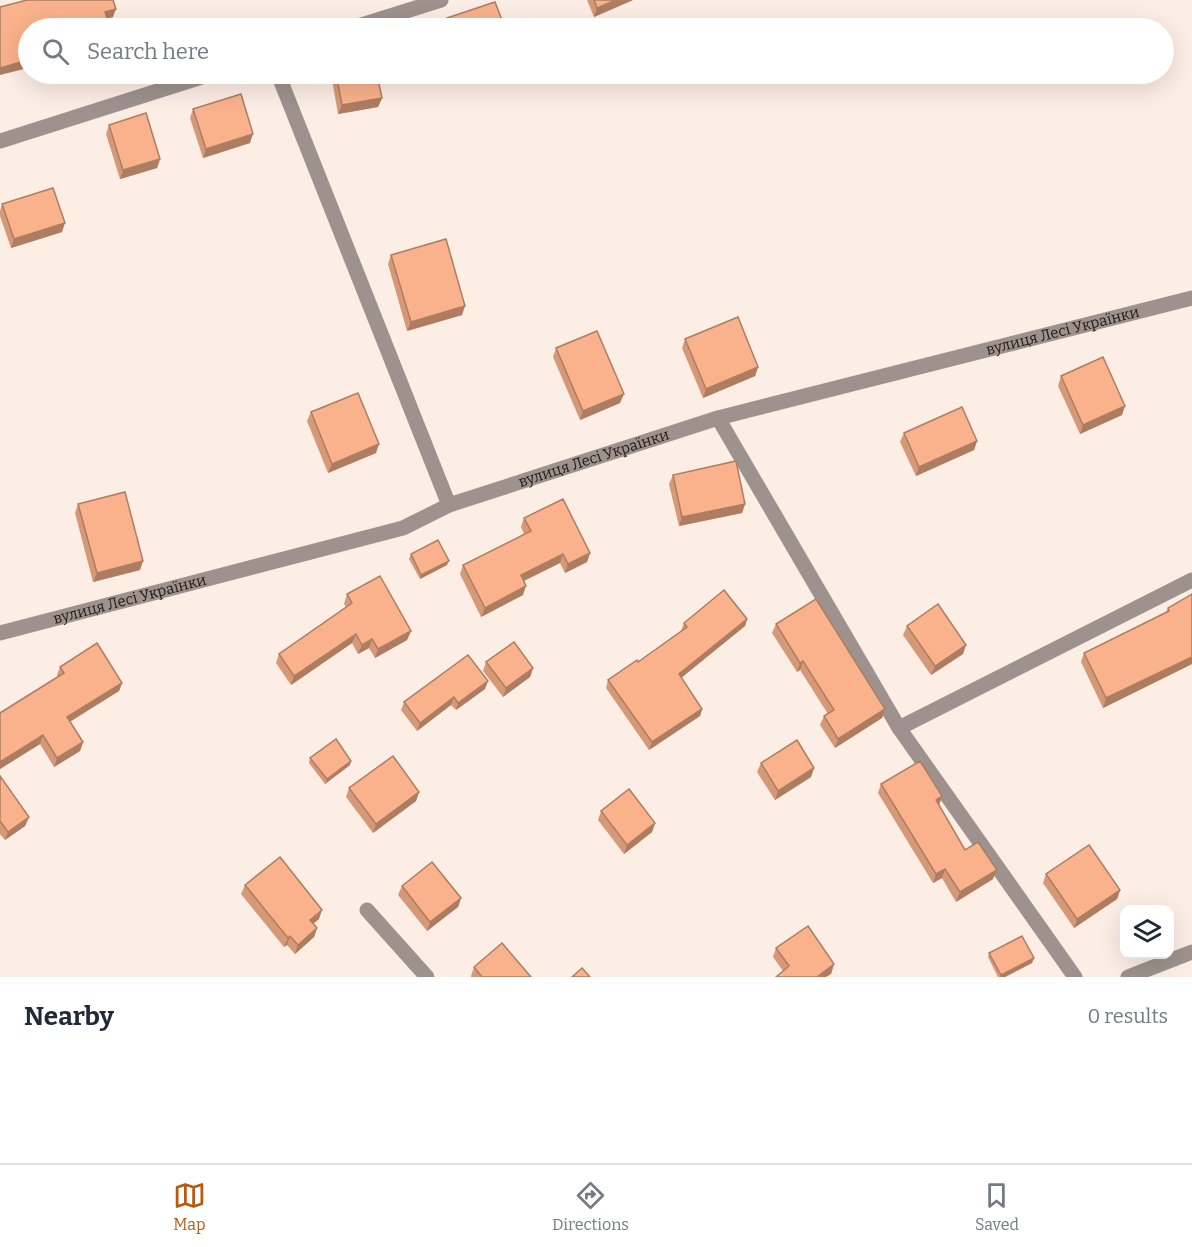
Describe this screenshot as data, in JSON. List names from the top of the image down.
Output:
{
  "streets": {
    "street": ["вулиця Лесі Українки"]
  },
  "page": {
    "search": "Search here",
    "heading": ["Nearby", "0 results"],
    "nav": ["Map", "Directions", "Saved"]
  }
}
